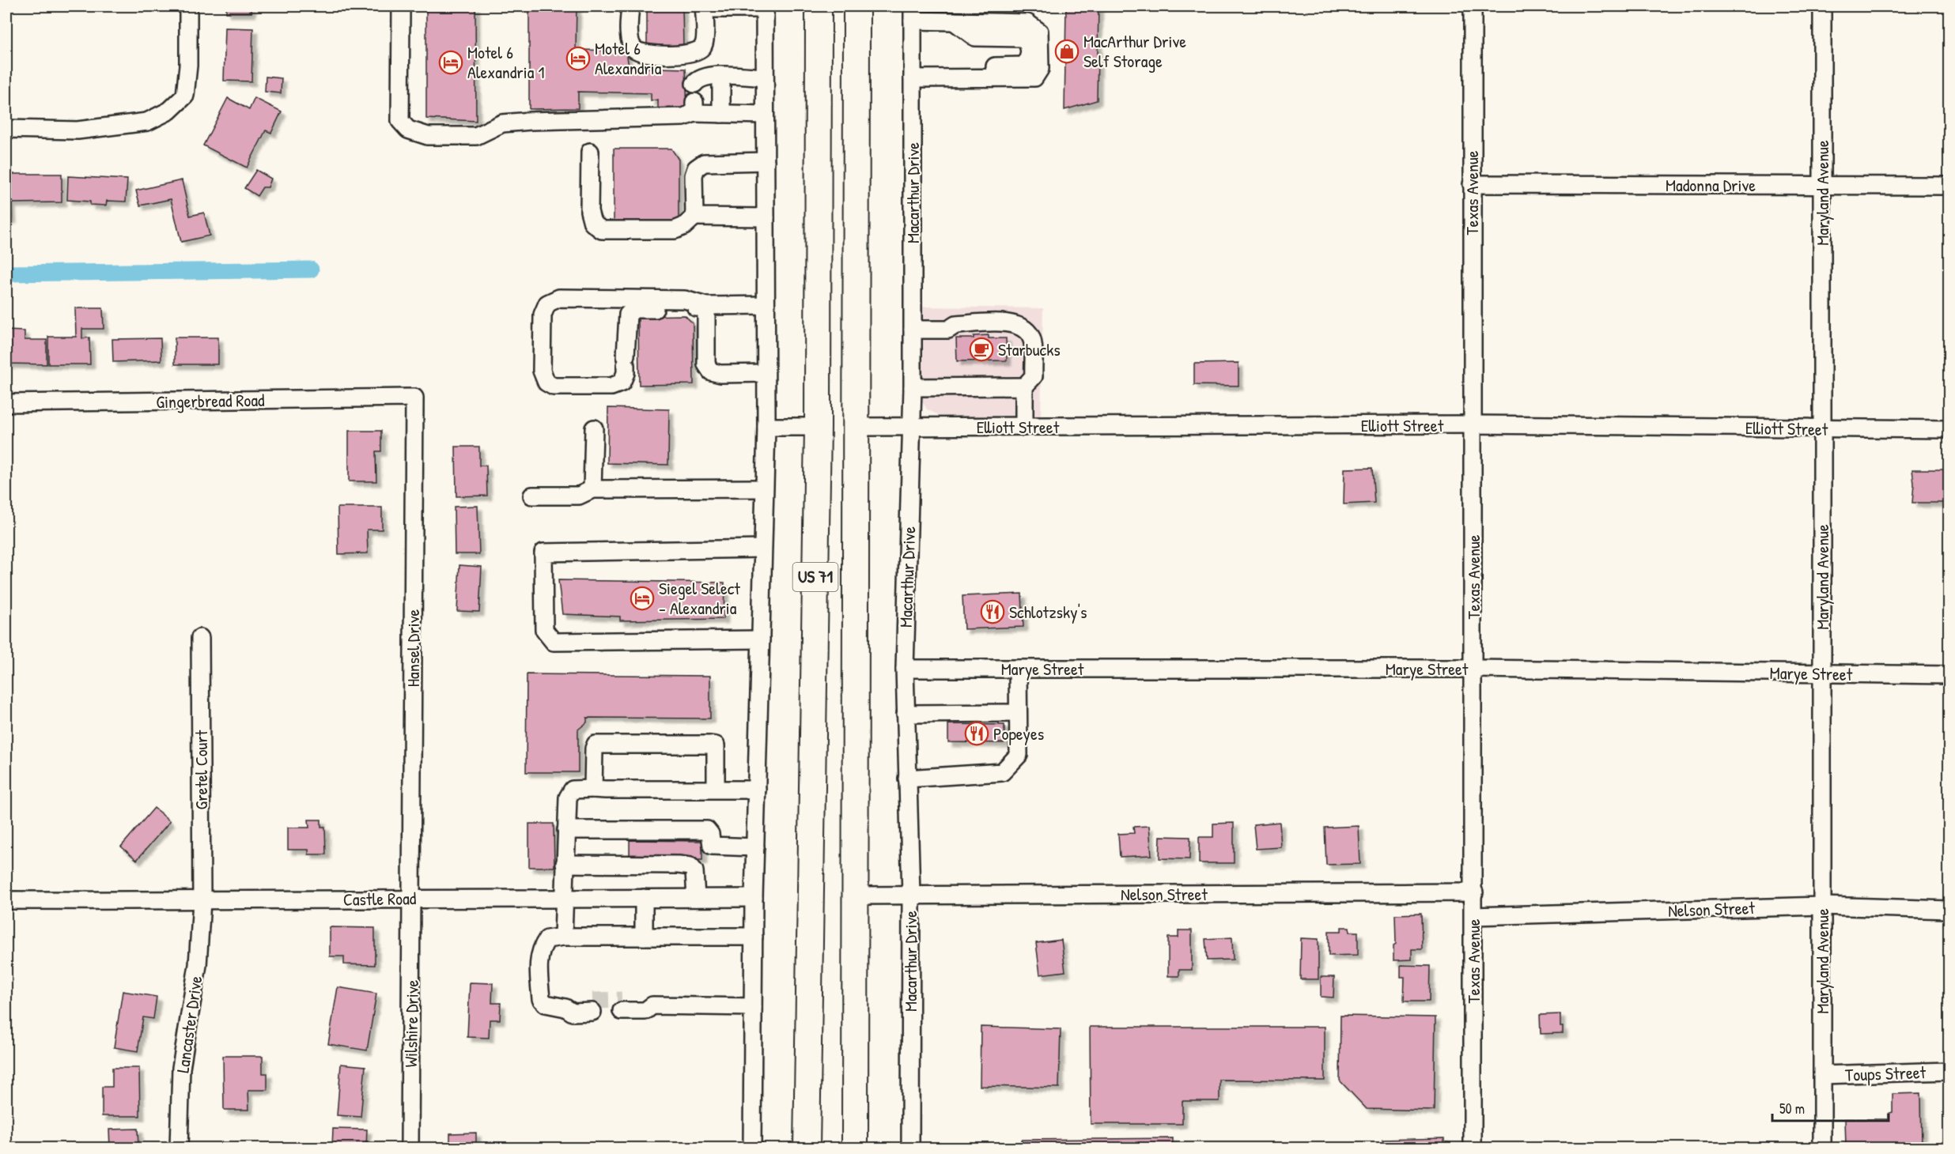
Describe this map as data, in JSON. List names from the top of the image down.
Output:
{
  "streets": {
    "highway": ["US 71"],
    "street": [
      "Madonna Drive",
      "Macarthur Drive",
      "Texas Avenue",
      "Maryland Avenue",
      "Gingerbread Road",
      "Elliott Street",
      "Hansel Drive",
      "Marye Street",
      "Gretel Court",
      "Nelson Street",
      "Castle Road",
      "Wilshire Drive",
      "Lancaster Drive",
      "Toups Street"
    ]
  },
  "crossings": [
    ["Madonna Drive", "Texas Avenue"],
    ["Madonna Drive", "Maryland Avenue"],
    ["Macarthur Drive", "Elliott Street"],
    ["Macarthur Drive", "Marye Street"],
    ["Macarthur Drive", "Nelson Street"],
    ["Texas Avenue", "Elliott Street"],
    ["Texas Avenue", "Marye Street"],
    ["Texas Avenue", "Nelson Street"],
    ["Maryland Avenue", "Elliott Street"],
    ["Maryland Avenue", "Marye Street"],
    ["Maryland Avenue", "Nelson Street"],
    ["Maryland Avenue", "Toups Street"],
    ["Gingerbread Road", "Hansel Drive"],
    ["Elliott Street", "US 71"],
    ["US 71", "Nelson Street"],
    ["Hansel Drive", "Castle Road"],
    ["Hansel Drive", "Wilshire Drive"],
    ["Gretel Court", "Castle Road"],
    ["Gretel Court", "Lancaster Drive"],
    ["Castle Road", "Wilshire Drive"],
    ["Castle Road", "Lancaster Drive"]
  ],
  "places": {
    "shop": ["MacArthur Drive Self Storage"],
    "hotel": ["Motel 6 Alexandria", "Motel 6 Alexandria 1", "Siegel Select - Alexandria"],
    "cafe": ["Starbucks"],
    "restaurant": ["Schlotzsky's", "Popeyes"]
  },
  "scale_bar": "50 m"
}
